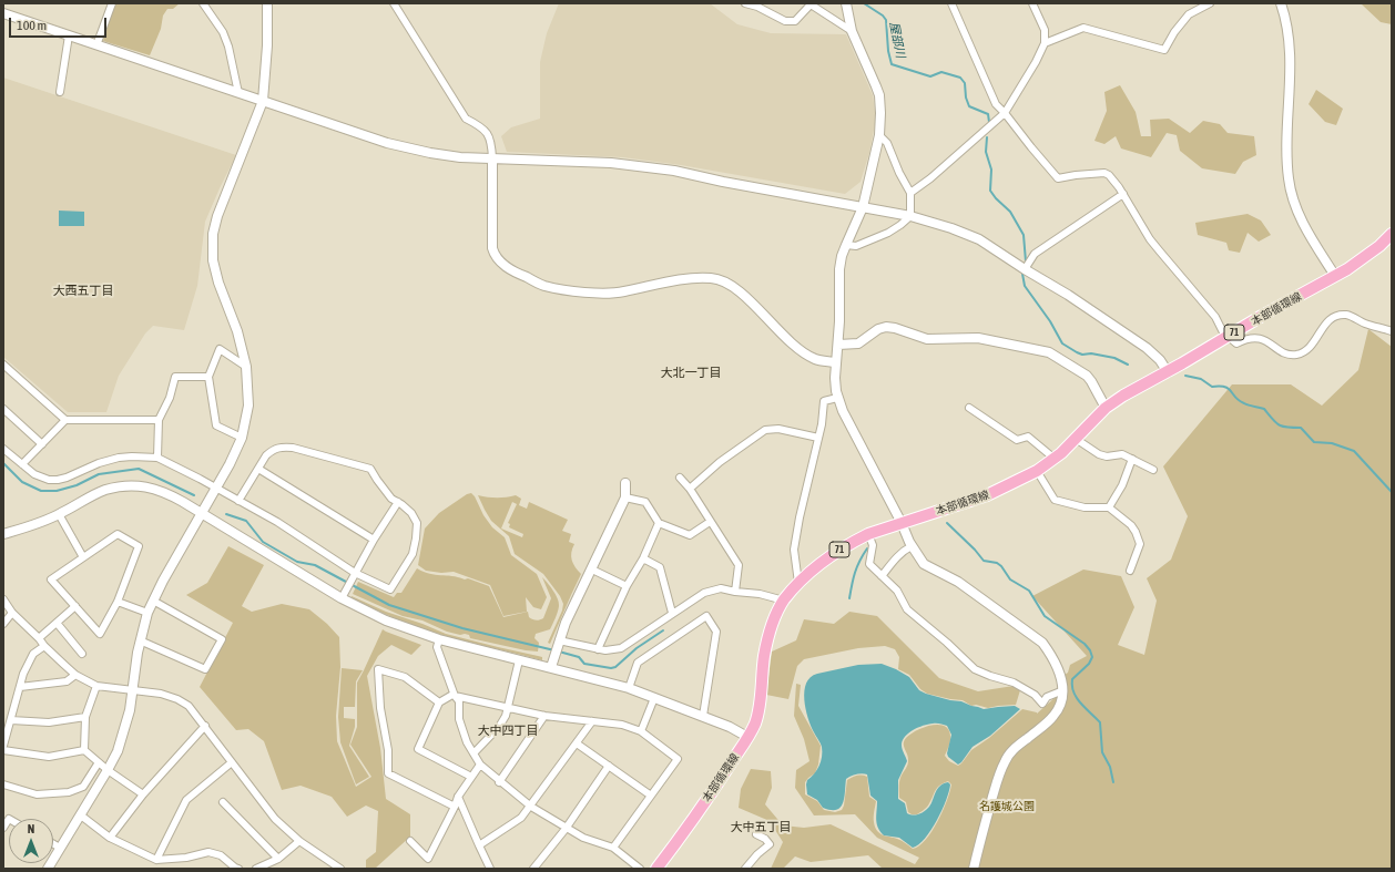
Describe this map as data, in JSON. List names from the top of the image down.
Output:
{
  "streets": {
    "main road": ["本部循環線", "71"]
  },
  "districts": [
    "大西五丁目",
    "大北一丁目",
    "大中四丁目",
    "大中五丁目"
  ],
  "water": ["屋部川"],
  "parks": ["名護城公園"],
  "scale_bar": "100 m",
  "north": "top"
}
